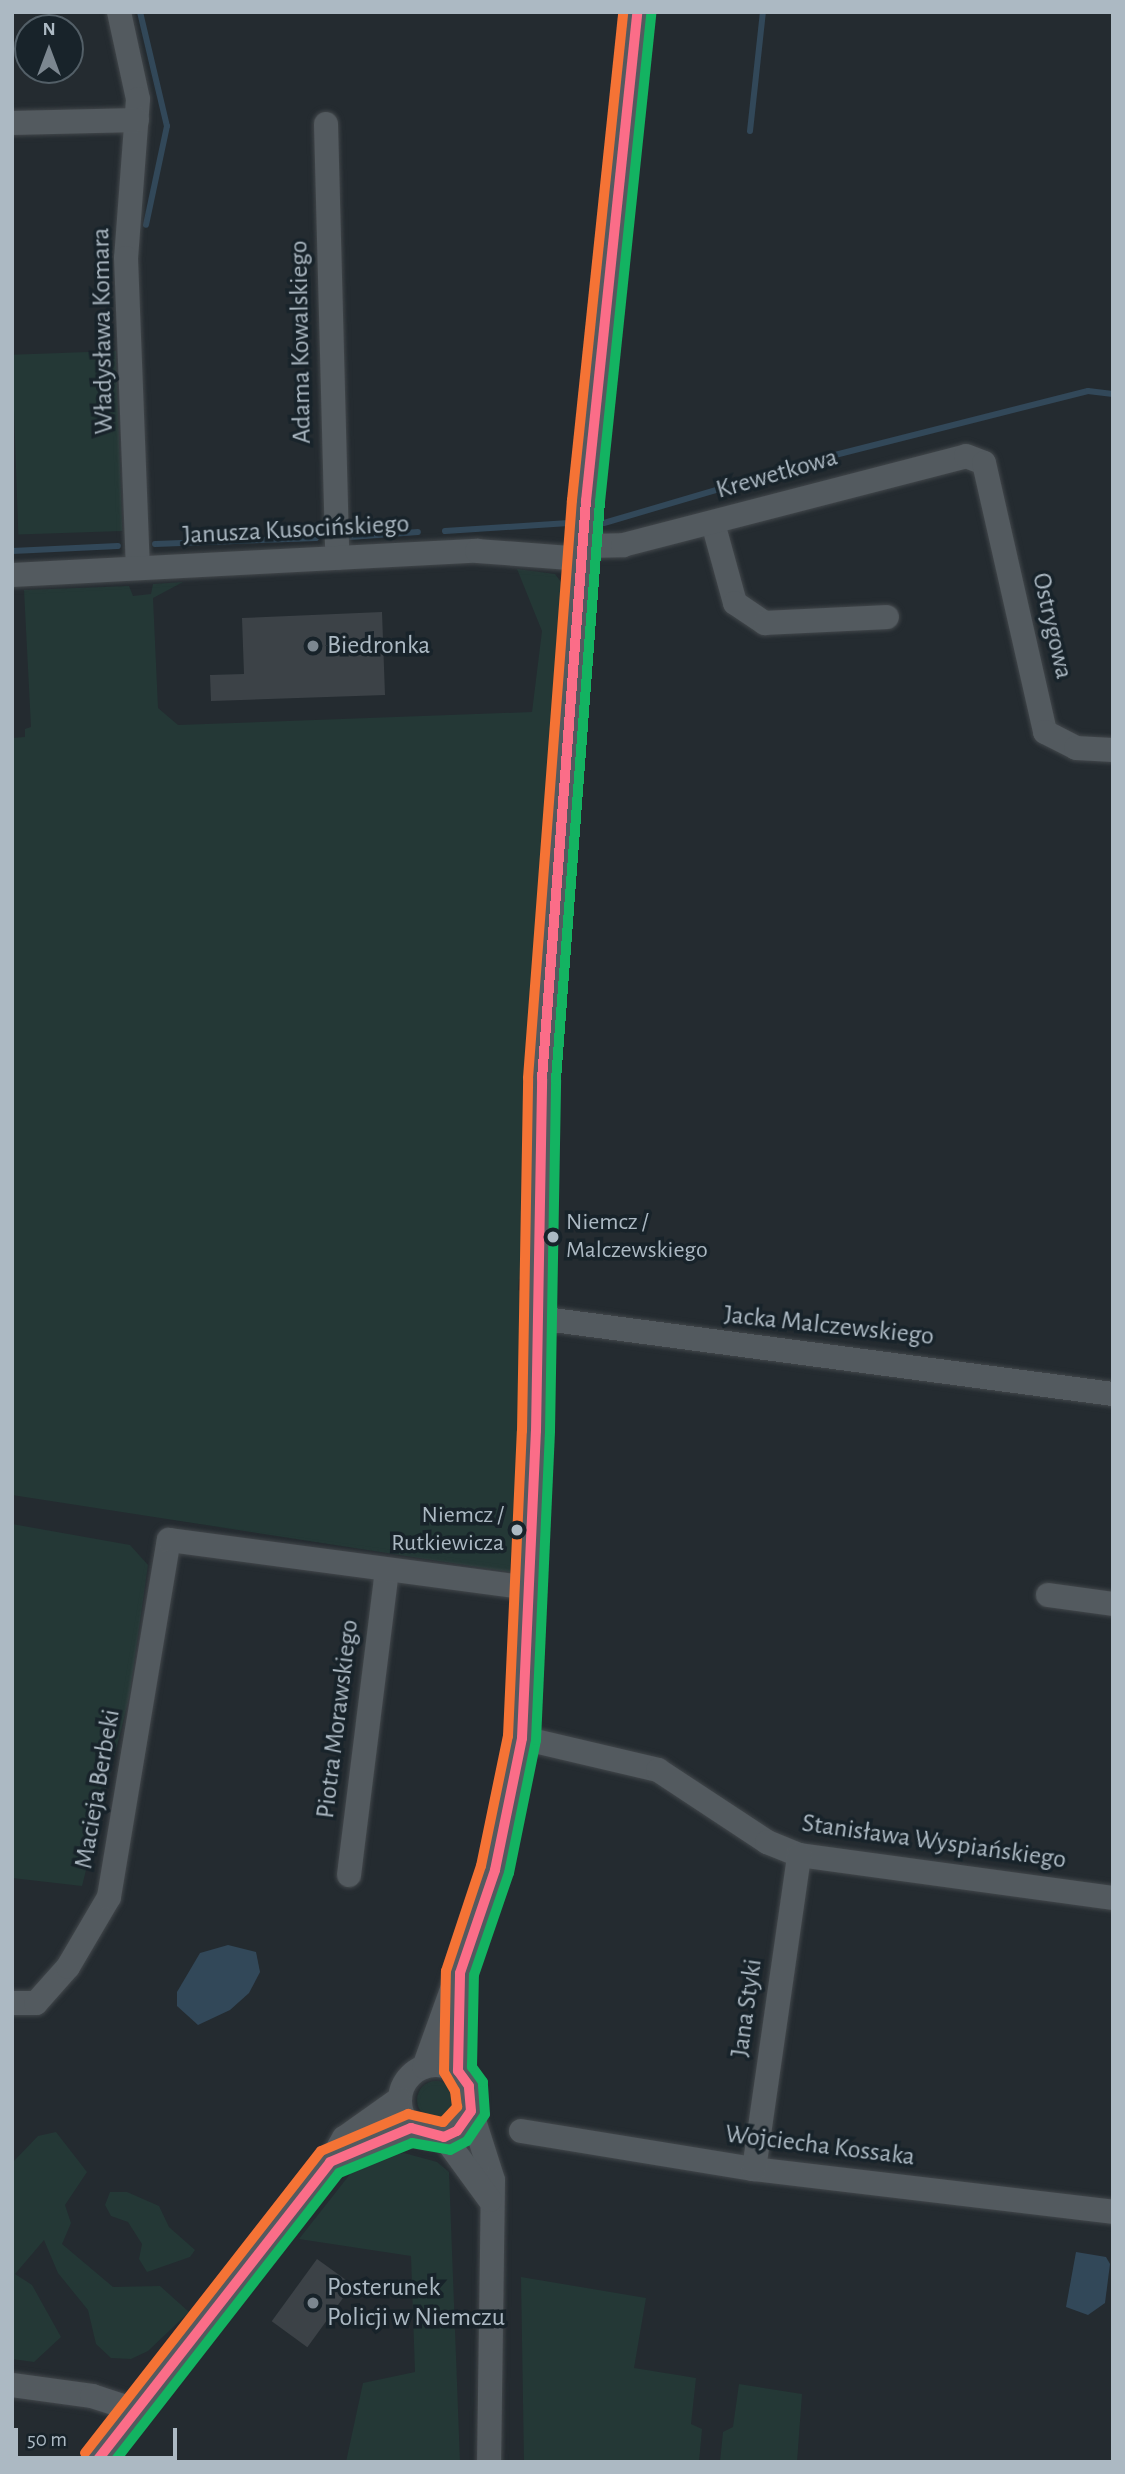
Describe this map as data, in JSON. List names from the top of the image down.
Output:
{
  "streets": {
    "street": [
      "Władysława Komara",
      "Adama Kowalskiego",
      "Krewetkowa",
      "Janusza Kusocińskiego",
      "Ostrygowa",
      "Jacka Malczewskiego",
      "Piotra Morawskiego",
      "Macieja Berbeki",
      "Stanisława Wyspiańskiego",
      "Jana Styki",
      "Wojciecha Kossaka"
    ]
  },
  "crossings": [
    ["Władysława Komara", "Janusza Kusocińskiego"],
    ["Adama Kowalskiego", "Janusza Kusocińskiego"],
    ["Krewetkowa", "Janusza Kusocińskiego"],
    ["Krewetkowa", "Ostrygowa"],
    ["Piotra Morawskiego", "Macieja Berbeki"],
    ["Stanisława Wyspiańskiego", "Jana Styki"],
    ["Jana Styki", "Wojciecha Kossaka"]
  ],
  "places": [
    "Biedronka",
    "Niemcz / Malczewskiego",
    "Niemcz / Rutkiewicza",
    "Posterunek Policji w Niemczu"
  ],
  "scale_bar": "50 m",
  "north": "top"
}
